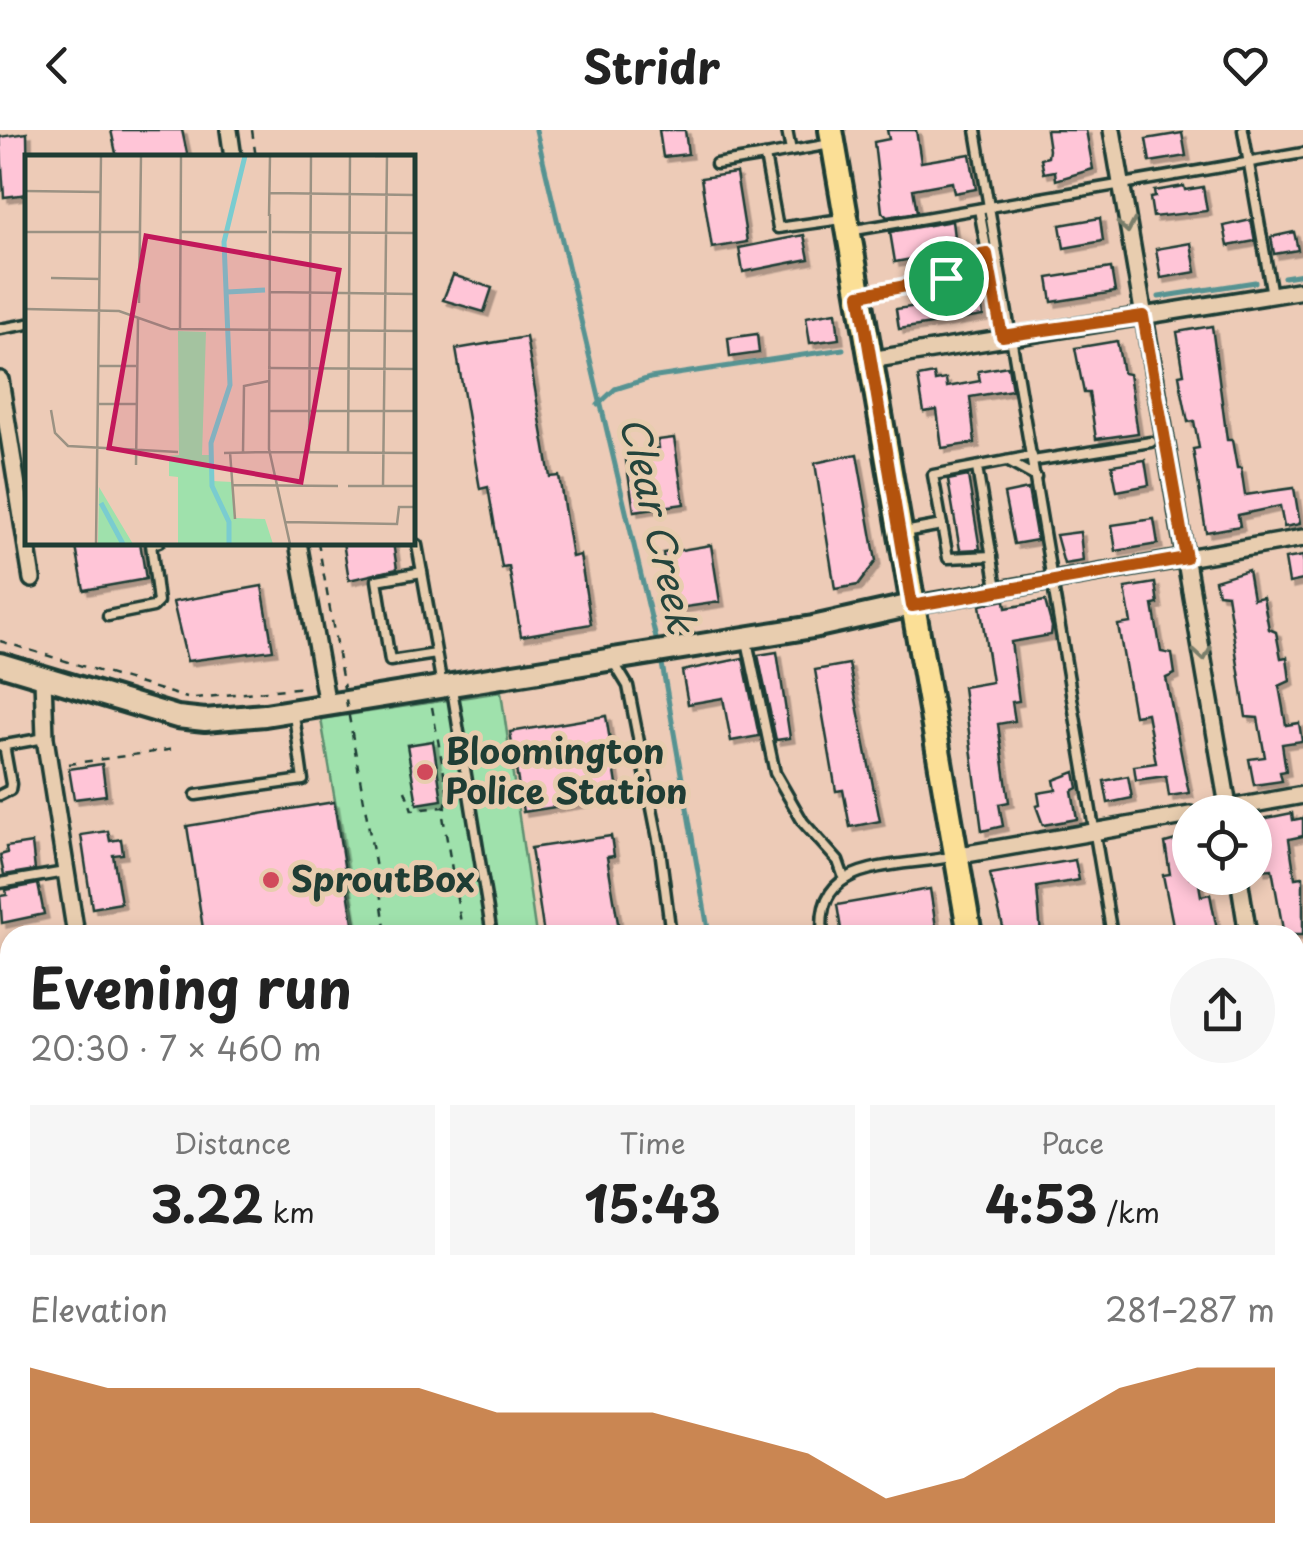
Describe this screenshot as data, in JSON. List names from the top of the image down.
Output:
{
  "water": ["Clear Creek"],
  "places": ["Bloomington Police Station", "SproutBox"],
  "page": {
    "header": "Stridr",
    "heading": ["Evening run", "20:30 · 7 × 460 m"],
    "stats": [
      ["Distance", "3.22 km"],
      ["Time", "15:43"],
      ["Pace", "4:53 /km"]
    ],
    "chart": ["Elevation", "281–287 m"]
  }
}
